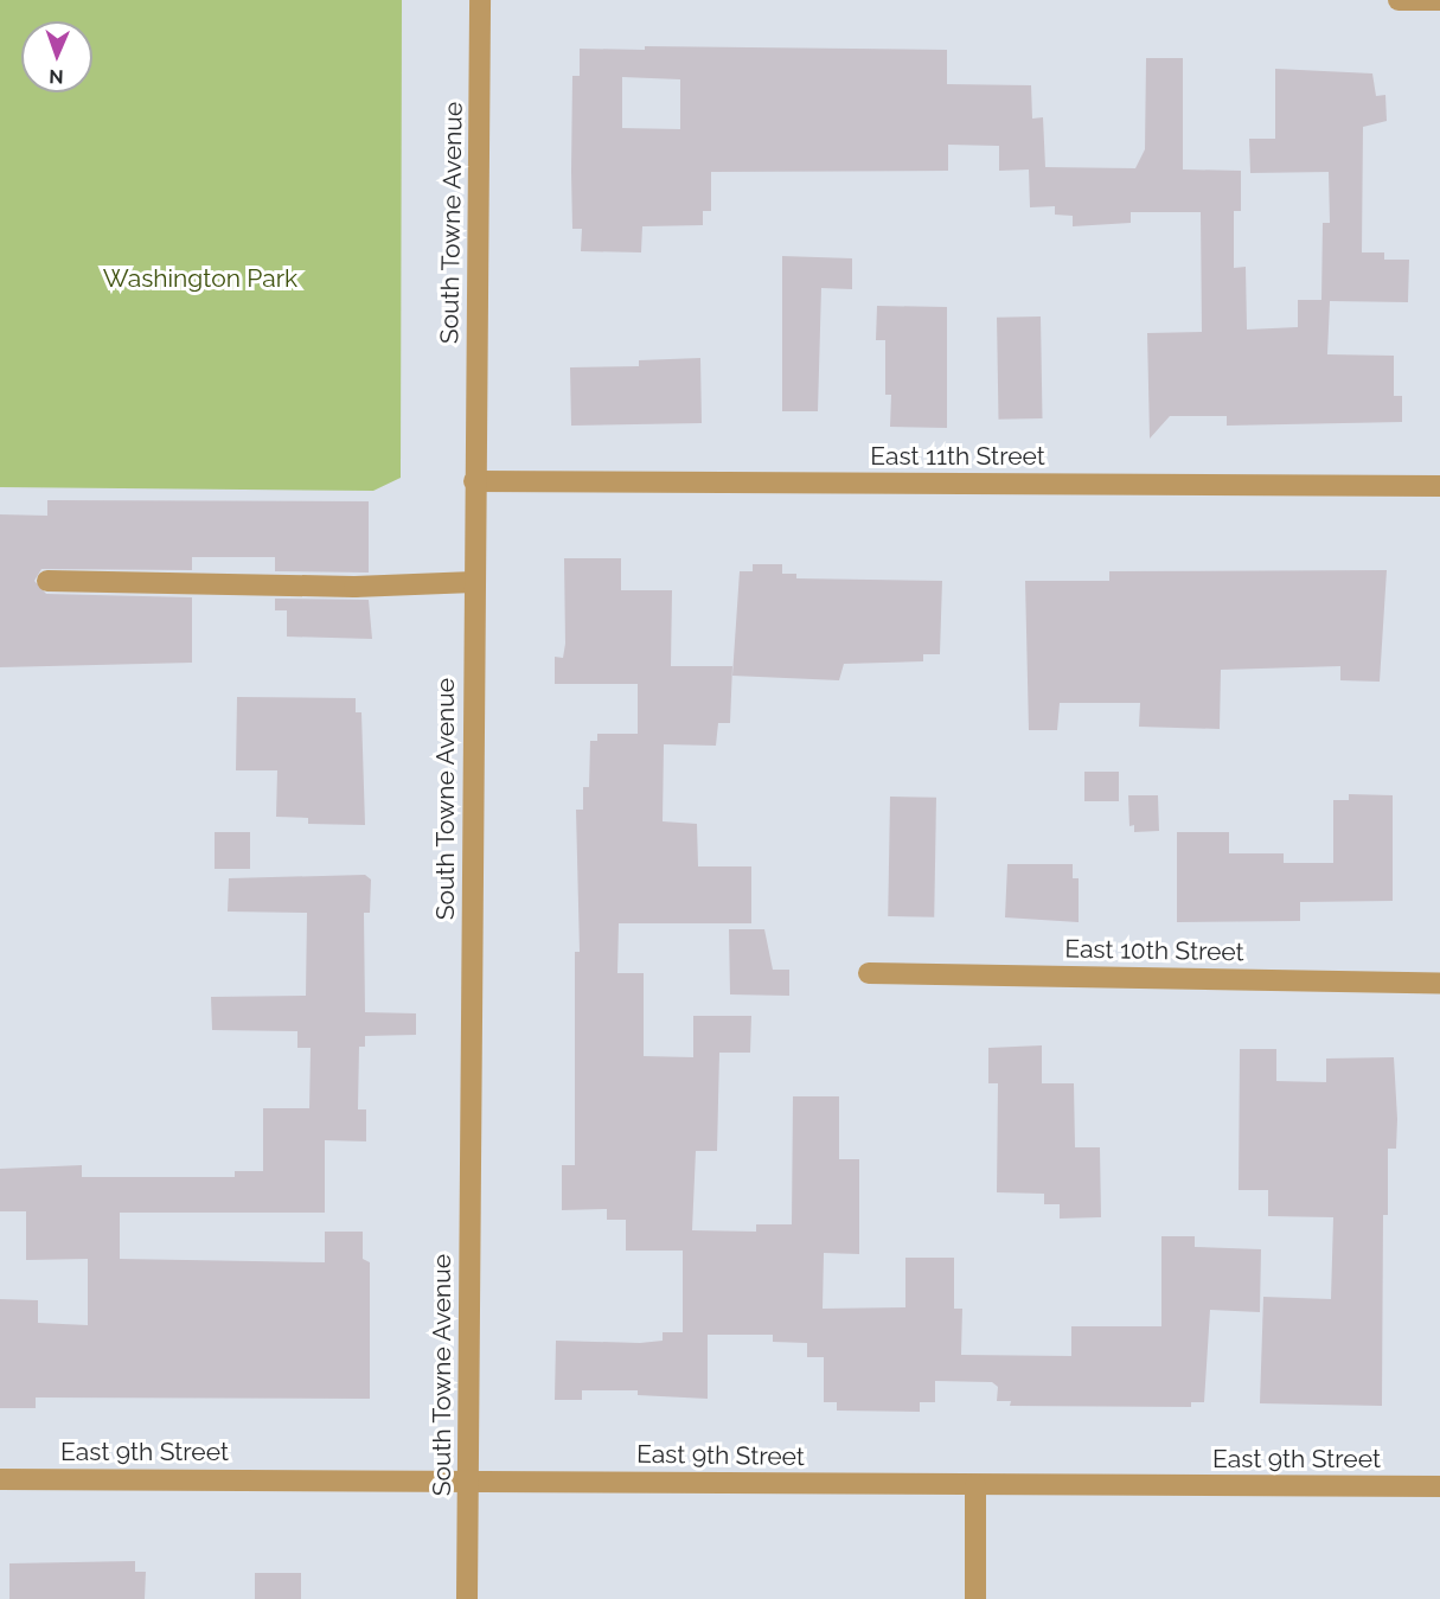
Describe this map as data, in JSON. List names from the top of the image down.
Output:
{
  "streets": {
    "street": [
      "South Towne Avenue",
      "East 11th Street",
      "East 10th Street",
      "East 9th Street"
    ]
  },
  "crossings": [
    ["South Towne Avenue", "East 11th Street"],
    ["South Towne Avenue", "East 9th Street"]
  ],
  "parks": ["Washington Park"],
  "north": "bottom"
}
